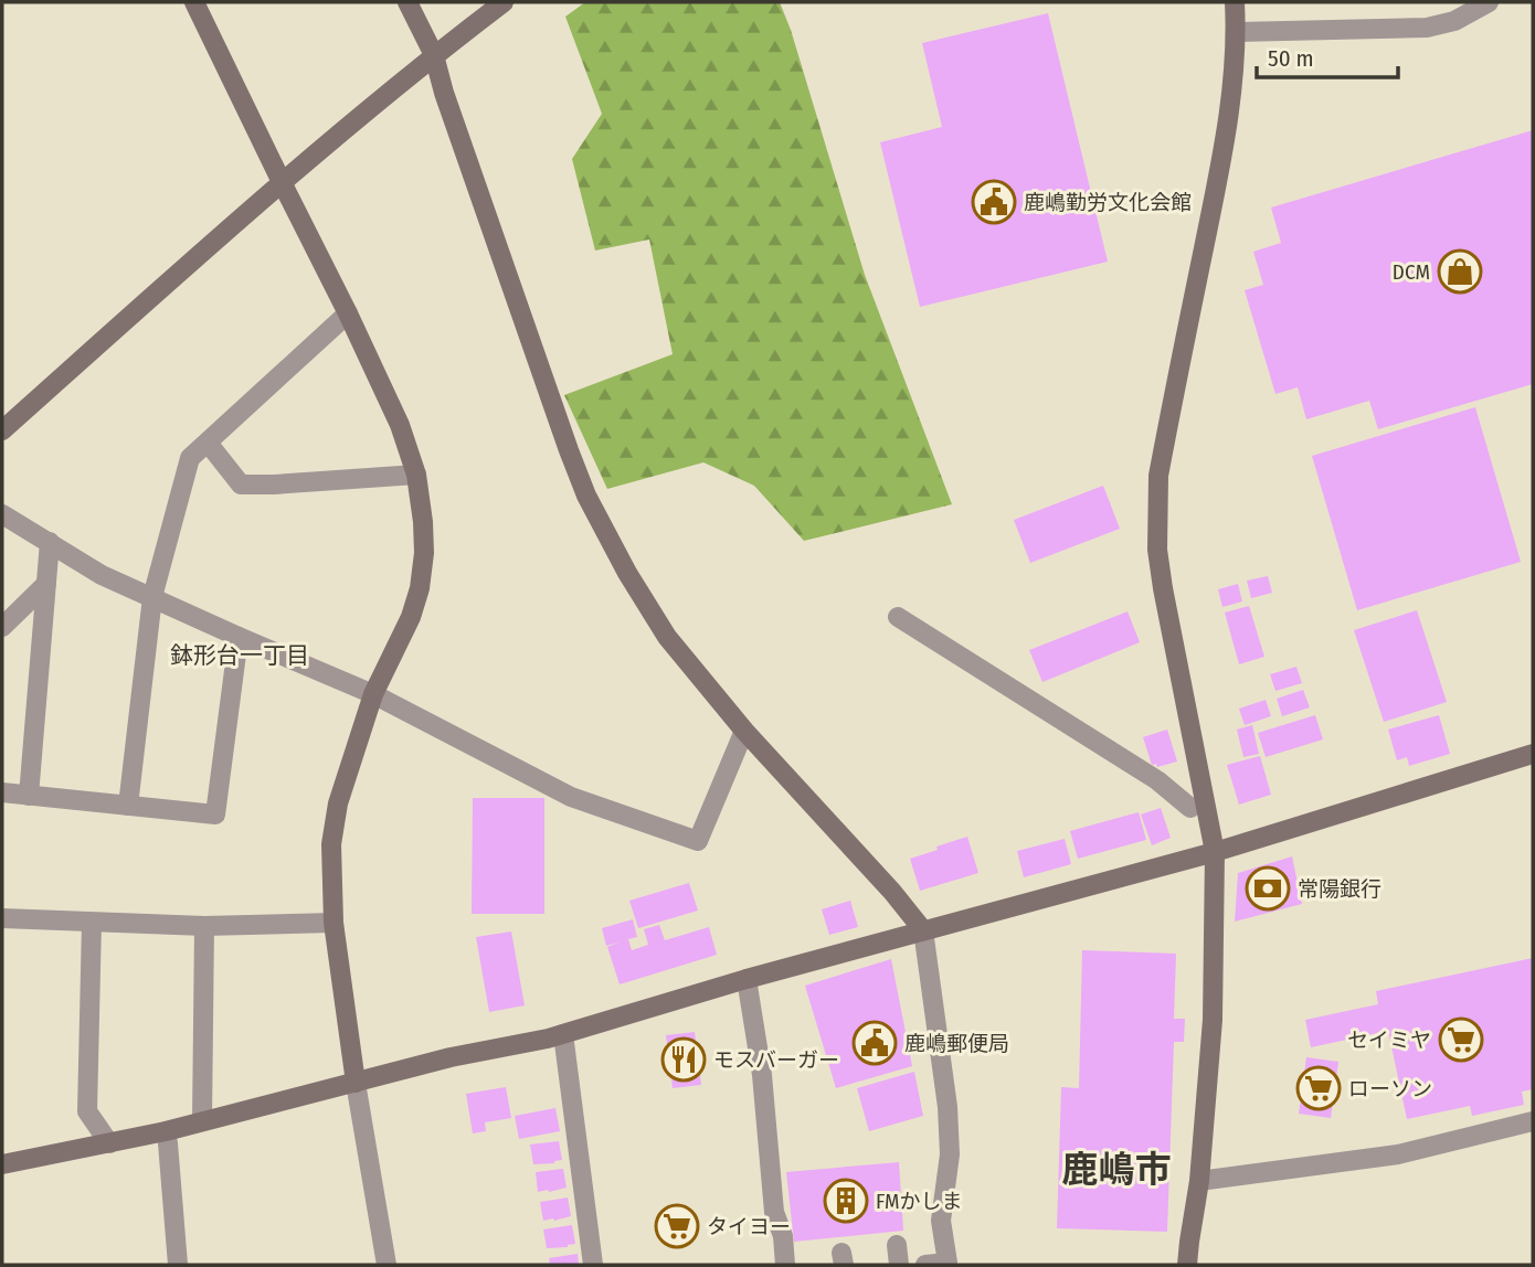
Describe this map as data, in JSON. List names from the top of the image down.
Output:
{
  "districts": ["鉢形台一丁目", "鹿嶋市"],
  "places": {
    "public building": ["鹿嶋勤労文化会館", "鹿嶋郵便局"],
    "shop": ["DCM"],
    "bank": ["常陽銀行"],
    "supermarket": ["セイミヤ", "ローソン", "タイヨー"],
    "restaurant": ["モスバーガー"],
    "building": ["FMかしま"]
  },
  "scale_bar": "50 m"
}
